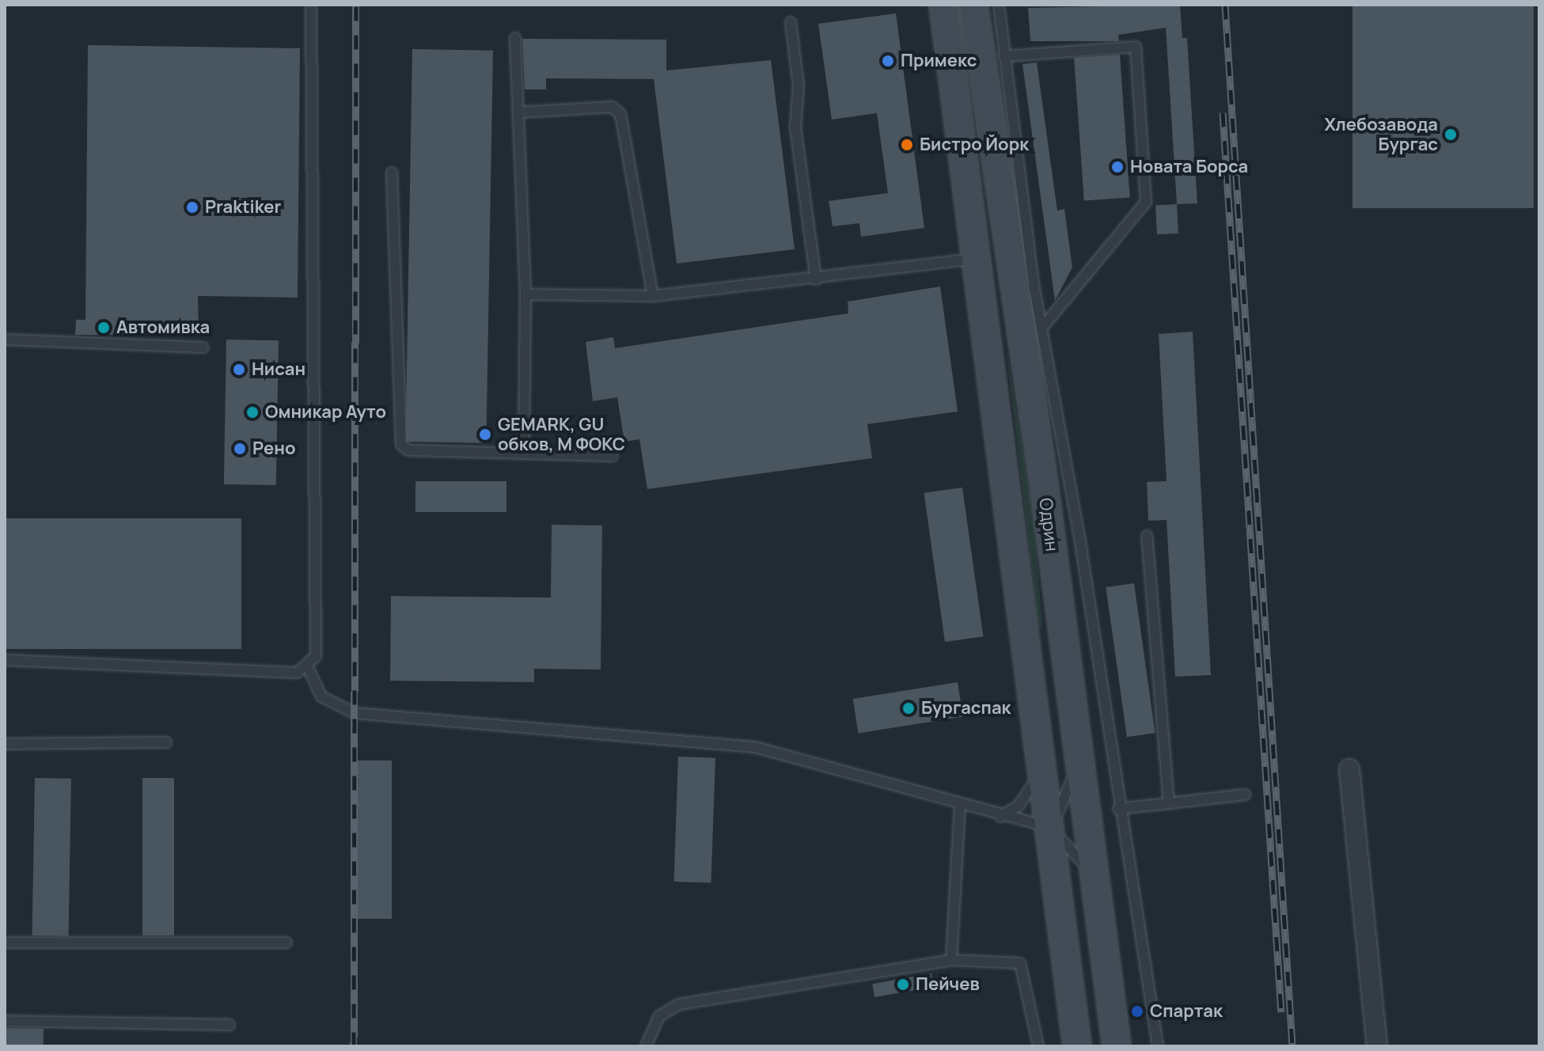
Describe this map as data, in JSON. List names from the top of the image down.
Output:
{
  "streets": {
    "main road": ["Одрин"]
  },
  "places": [
    "Примекс",
    "Хлебозавода Бургас",
    "Бистро Йорк",
    "Новата Борса",
    "Praktiker",
    "Автомивка",
    "Нисан",
    "Омникар Ауто",
    "GEMARK, GU обков, М ФОКС",
    "Рено",
    "Бургаспак",
    "Пейчев",
    "Спартак"
  ]
}
